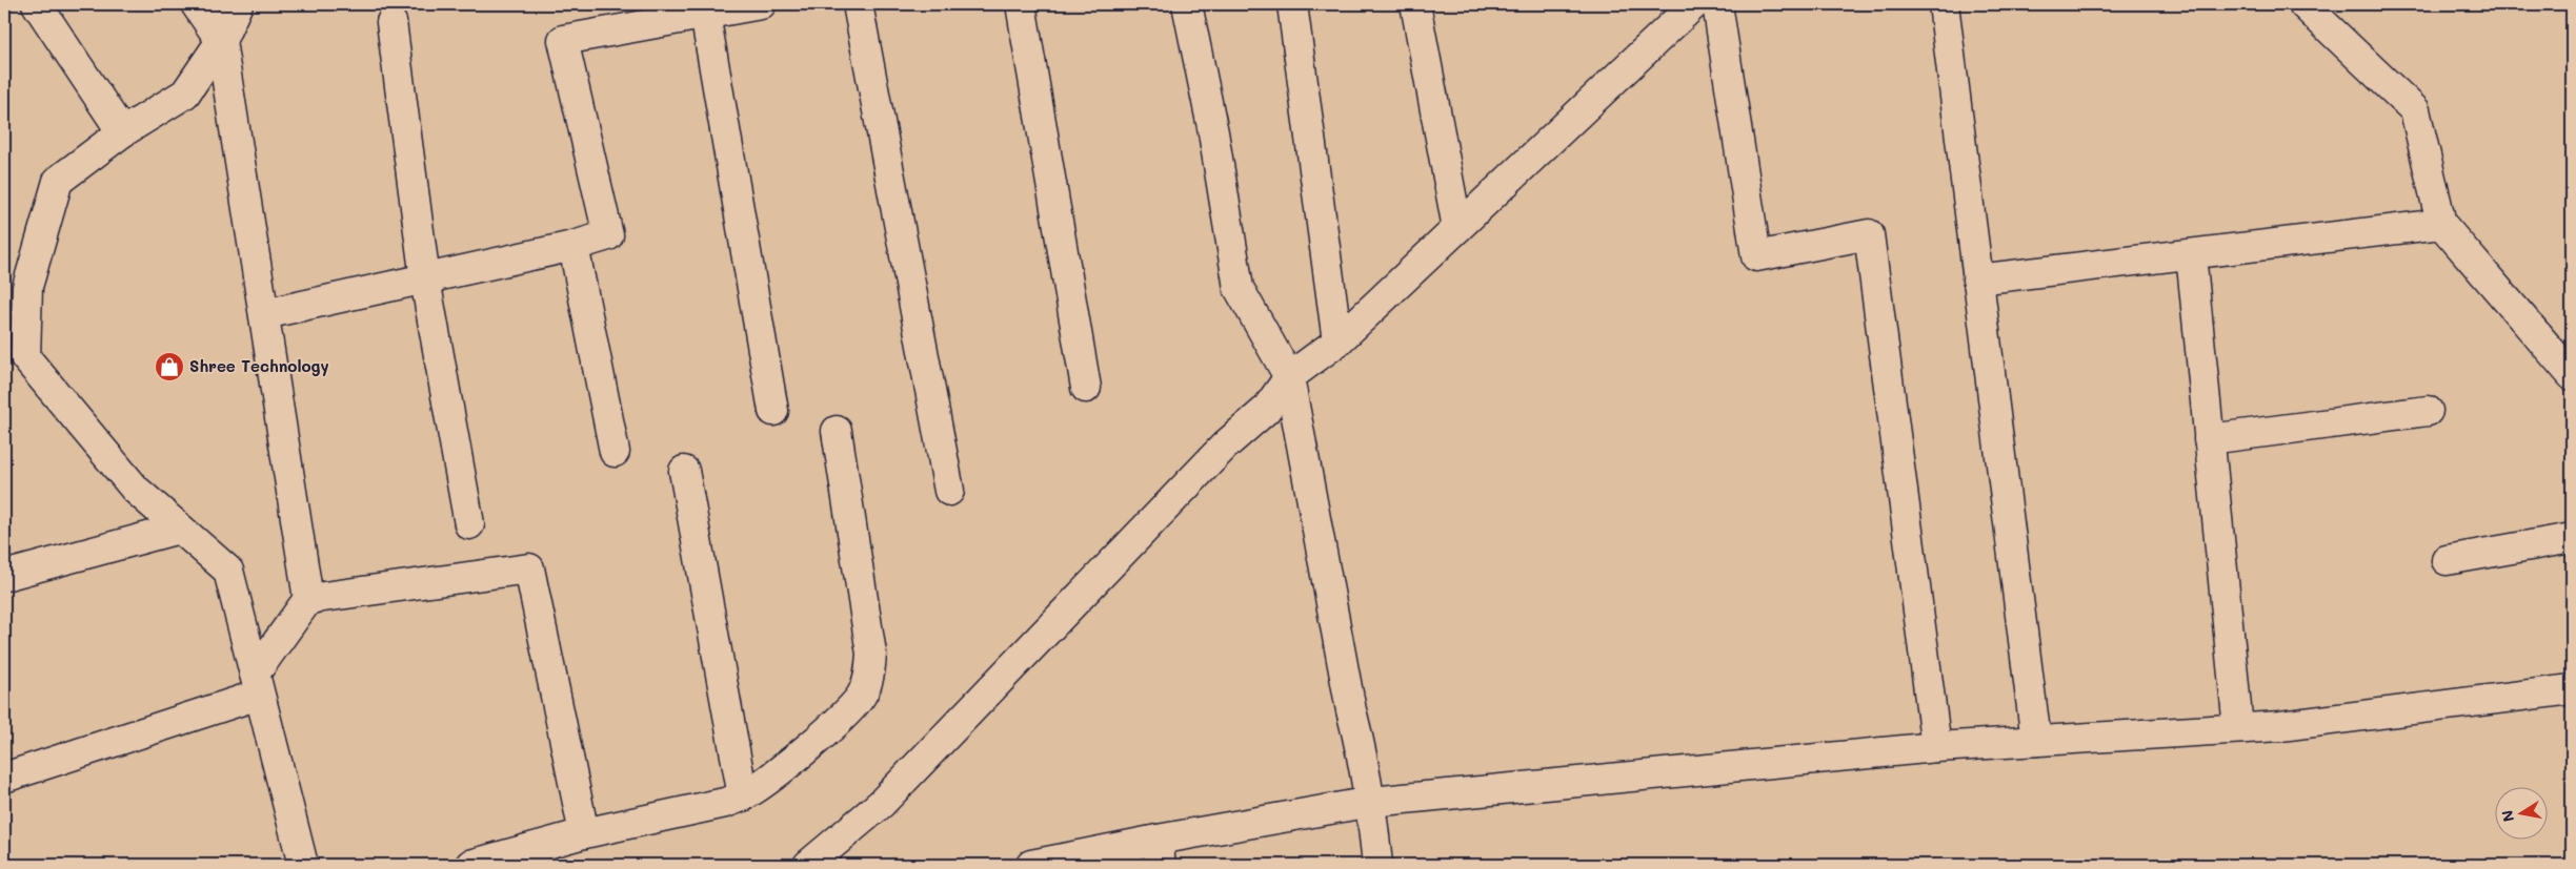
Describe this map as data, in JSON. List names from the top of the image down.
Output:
{
  "places": {
    "shop": ["Shree Technology"]
  },
  "north": "left"
}
